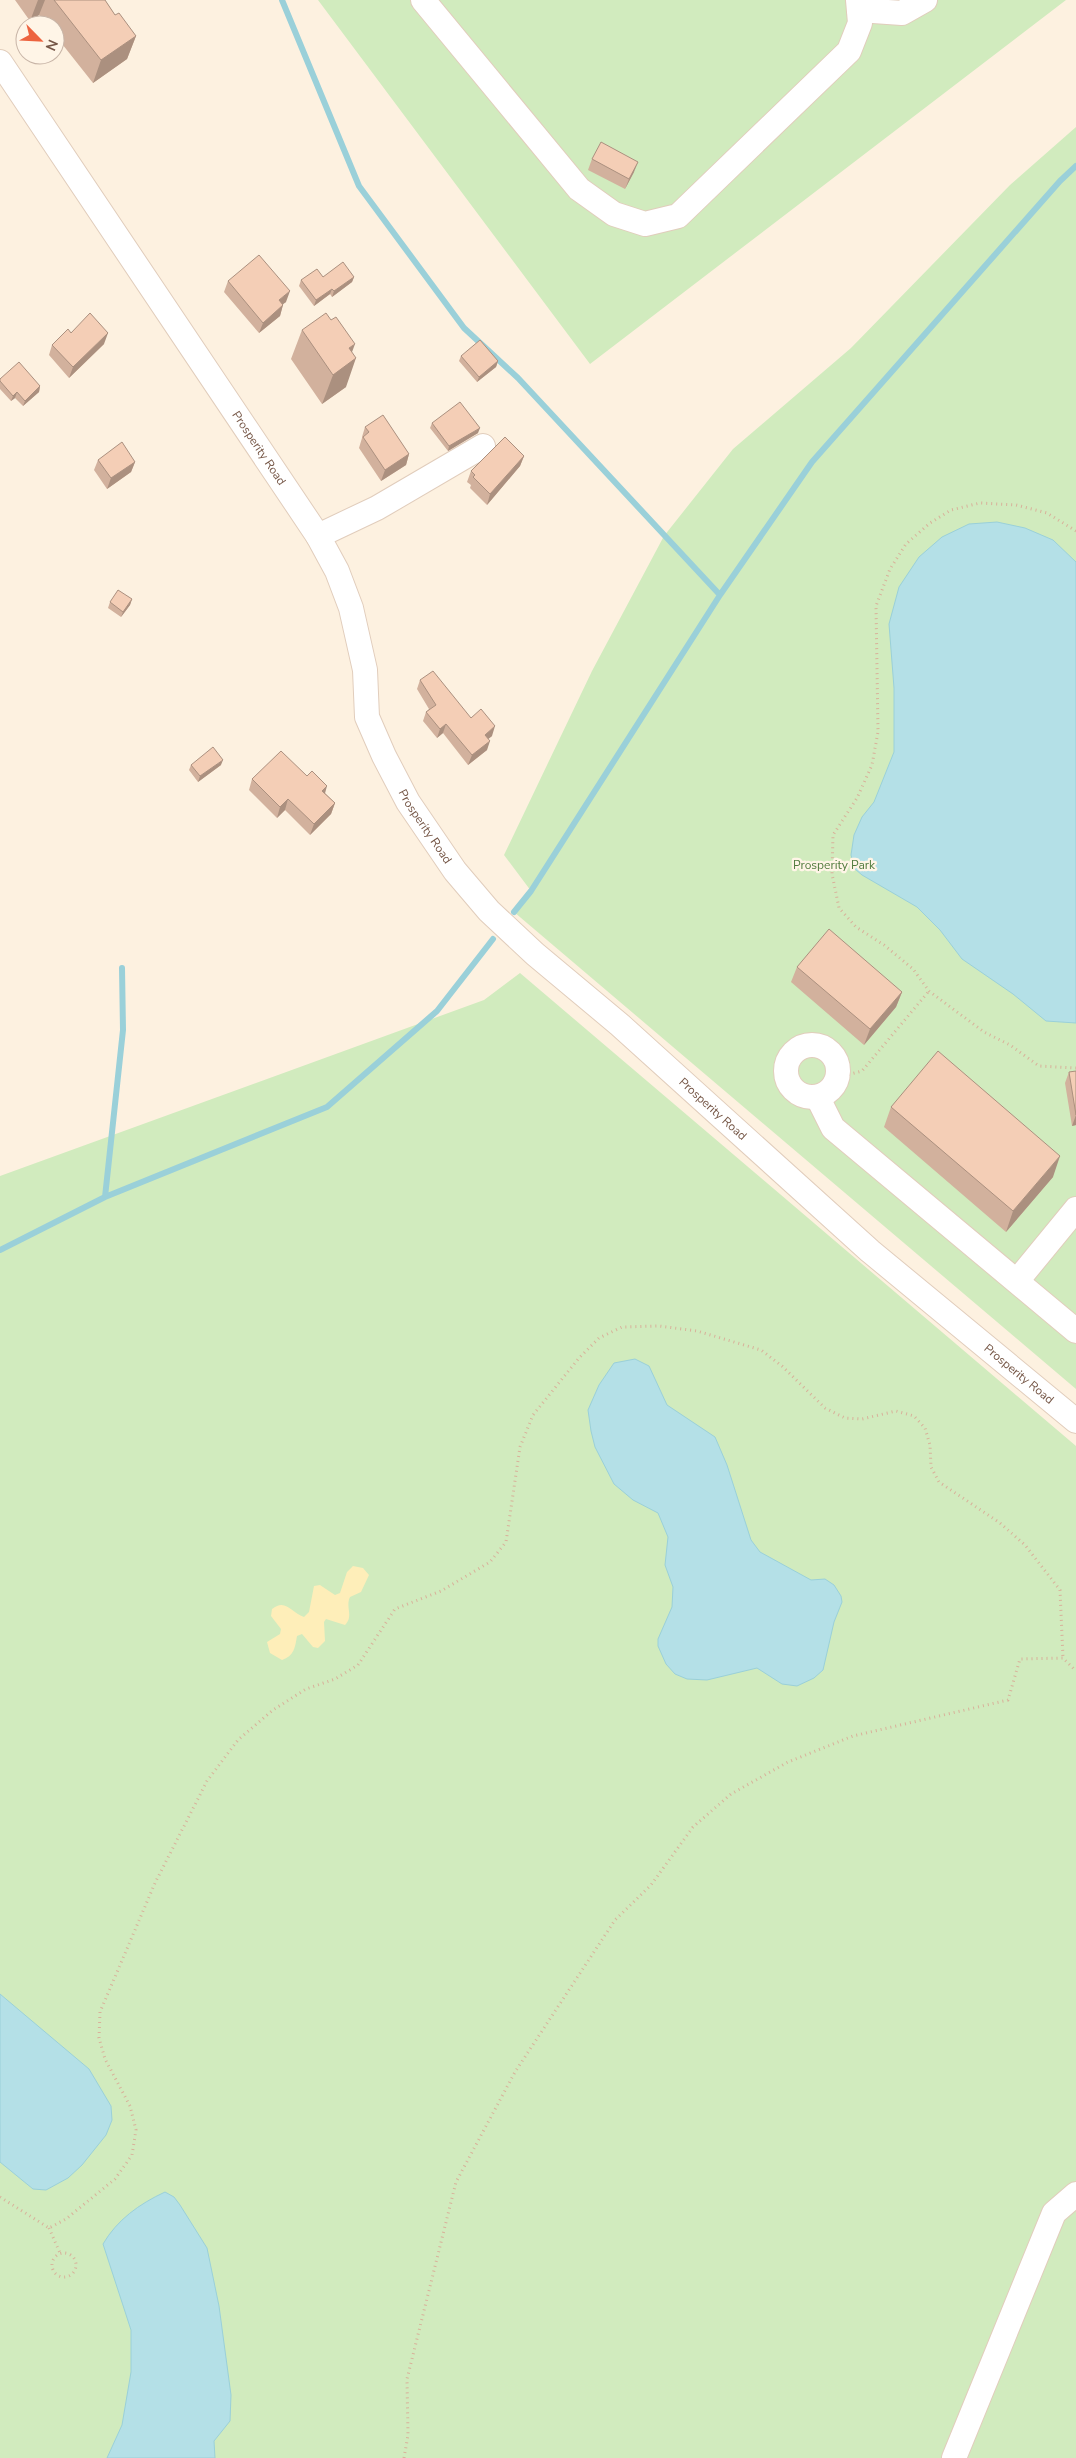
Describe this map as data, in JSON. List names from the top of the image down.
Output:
{
  "streets": {
    "street": ["Prosperity Road"]
  },
  "parks": ["Prosperity Park"],
  "north": "bottom right"
}
